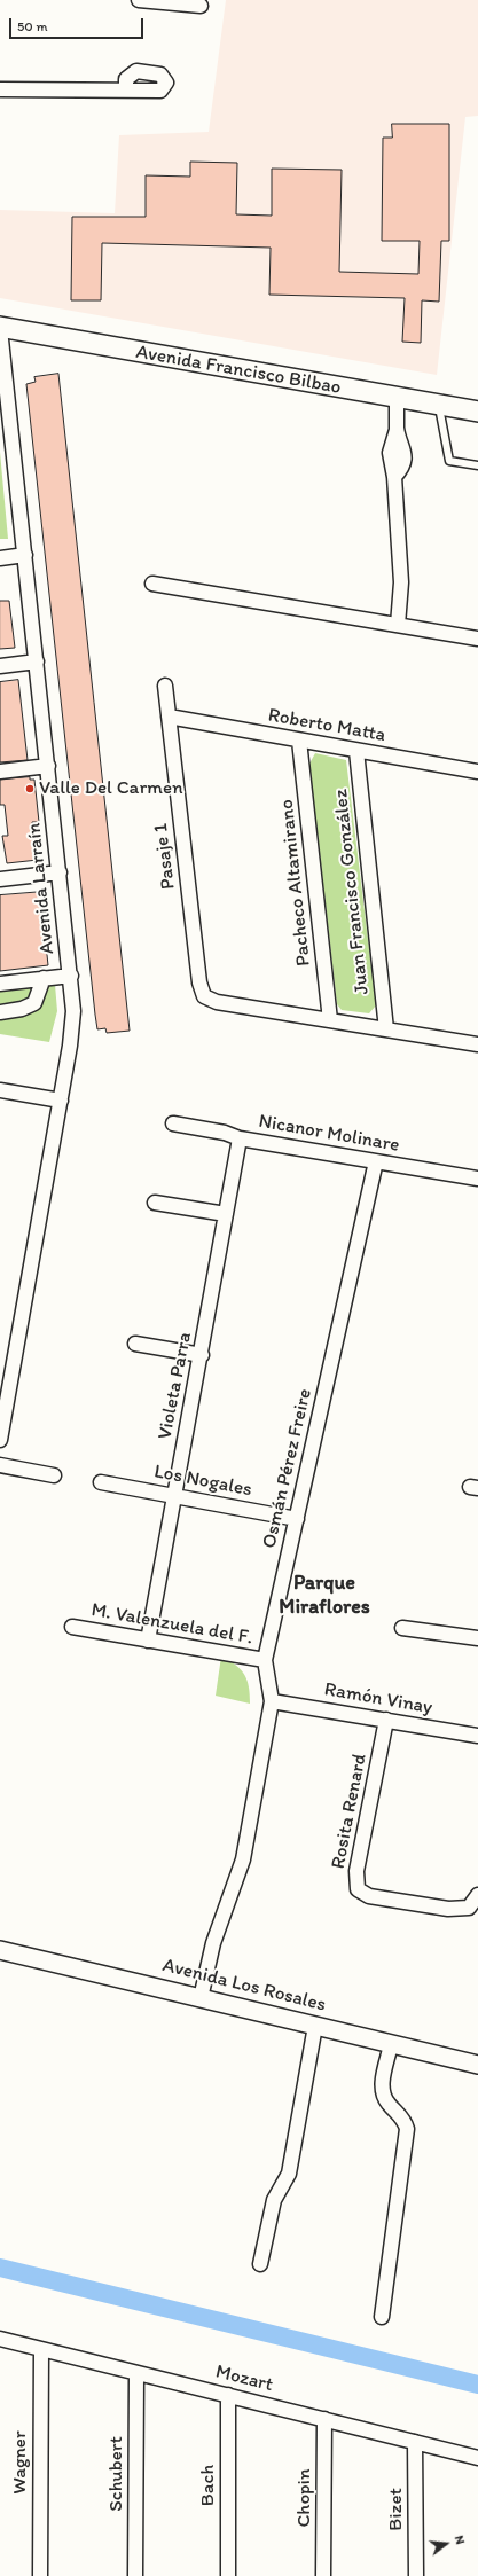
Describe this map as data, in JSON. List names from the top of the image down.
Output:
{
  "streets": {
    "main road": ["Avenida Francisco Bilbao"],
    "street": [
      "Roberto Matta",
      "Pasaje 1",
      "Pacheco Altamirano",
      "Avenida Larraín",
      "Juan Francisco González",
      "Nicanor Molinare",
      "Violeta Parra",
      "Osmán Pérez Freire",
      "Los Nogales",
      "M. Valenzuela del F.",
      "Ramón Vinay",
      "Rosita Renard",
      "Avenida Los Rosales",
      "Mozart",
      "Wagner",
      "Schubert",
      "Bach",
      "Chopin",
      "Bizet"
    ]
  },
  "crossings": [
    ["Avenida Francisco Bilbao", "Avenida Larraín"],
    ["Roberto Matta", "Pasaje 1"],
    ["Roberto Matta", "Pacheco Altamirano"],
    ["Roberto Matta", "Juan Francisco González"],
    ["Pasaje 1", "Pacheco Altamirano"],
    ["Nicanor Molinare", "Violeta Parra"],
    ["Nicanor Molinare", "Osmán Pérez Freire"],
    ["Violeta Parra", "Los Nogales"],
    ["Violeta Parra", "M. Valenzuela del F."],
    ["Osmán Pérez Freire", "Los Nogales"],
    ["Osmán Pérez Freire", "M. Valenzuela del F."],
    ["Osmán Pérez Freire", "Ramón Vinay"],
    ["Osmán Pérez Freire", "Avenida Los Rosales"],
    ["Ramón Vinay", "Rosita Renard"],
    ["Mozart", "Wagner"],
    ["Mozart", "Schubert"],
    ["Mozart", "Bach"],
    ["Mozart", "Chopin"],
    ["Mozart", "Bizet"]
  ],
  "districts": ["Parque Miraflores"],
  "places": ["Valle Del Carmen"],
  "scale_bar": "50 m",
  "north": "right"
}
